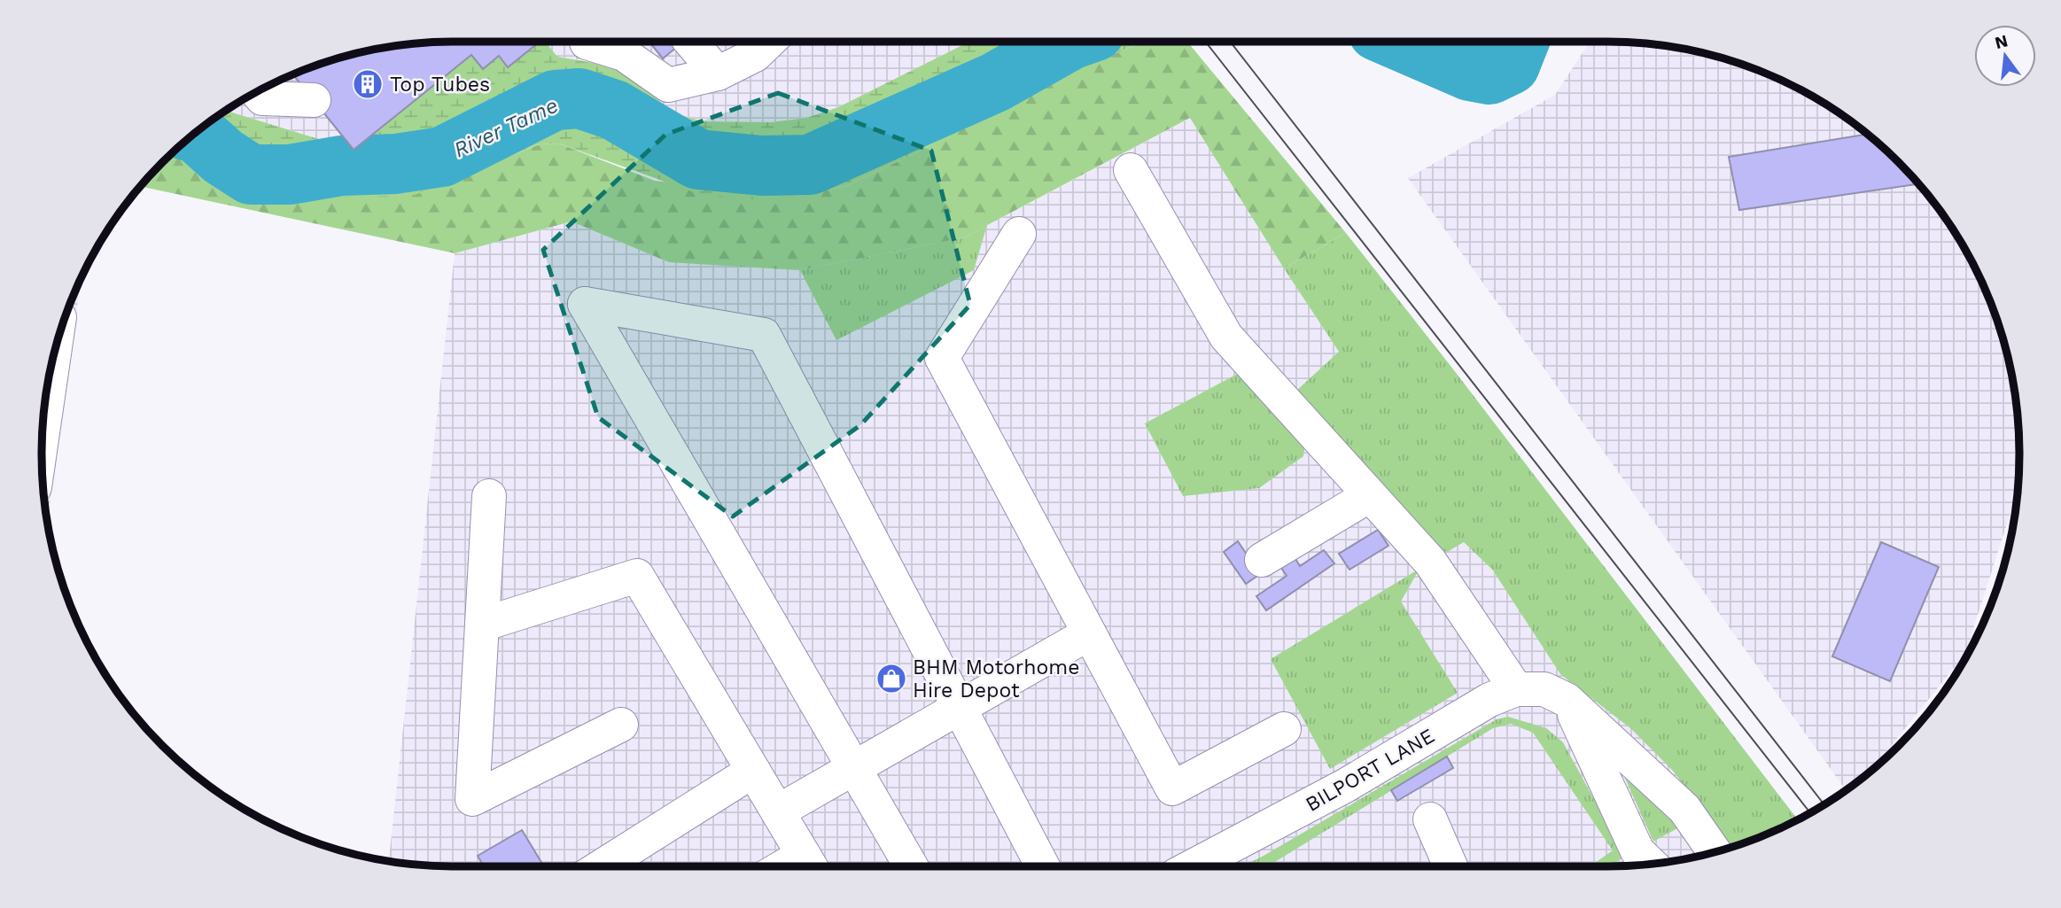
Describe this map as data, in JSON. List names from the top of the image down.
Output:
{
  "streets": {
    "street": ["BILPORT LANE"]
  },
  "water": ["River Tame"],
  "places": {
    "building": ["Top Tubes"],
    "shop": ["BHM Motorhome Hire Depot"]
  },
  "north": "top"
}
